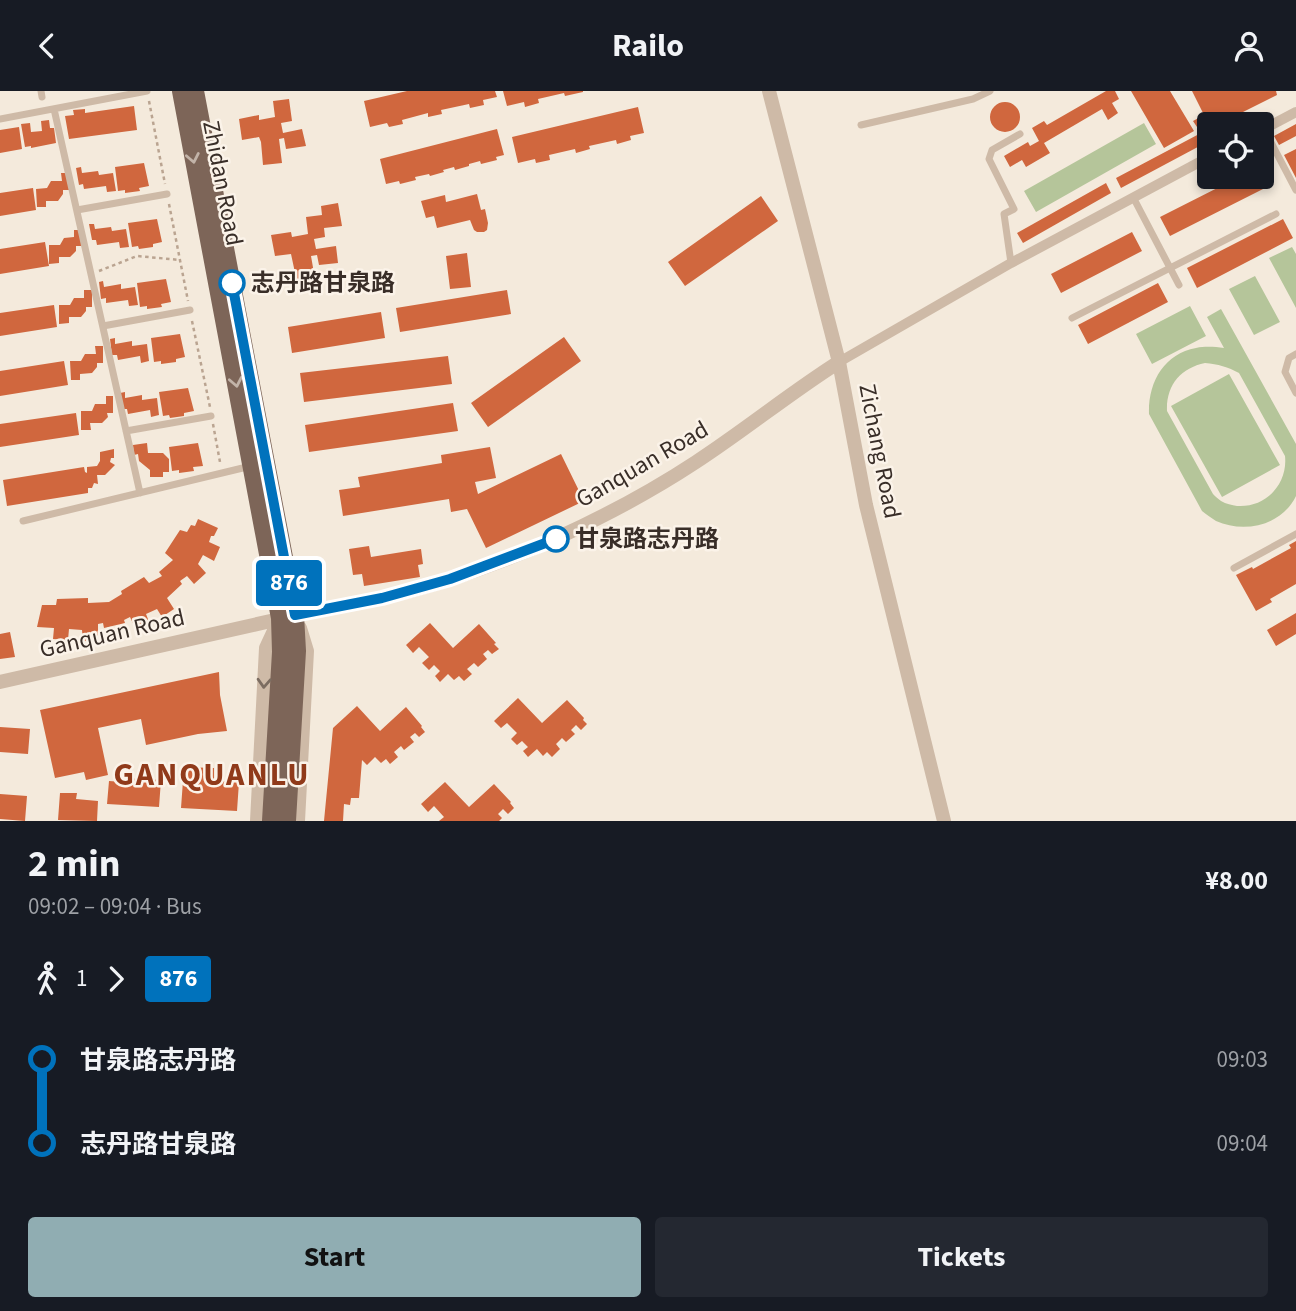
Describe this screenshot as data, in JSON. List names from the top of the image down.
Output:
{
  "streets": {
    "main road": ["Zhidan Road"],
    "street": ["Zichang Road", "Ganquan Road"]
  },
  "crossings": [
    ["Zhidan Road", "Ganquan Road"],
    ["Zichang Road", "Ganquan Road"]
  ],
  "districts": ["GANQUANLU"],
  "places": ["志丹路甘泉路", "甘泉路志丹路"],
  "lines": ["bus line 876"],
  "page": {
    "header": "Railo",
    "on_map": "876",
    "heading": ["2 min", "09:02 – 09:04 · Bus", "¥8.00"],
    "legs": ["1", "876"],
    "list": [
      {
        "name": "甘泉路志丹路",
        "value": "09:03"
      },
      {
        "name": "志丹路甘泉路",
        "value": "09:04"
      }
    ],
    "buttons": ["Start", "Tickets"]
  }
}
